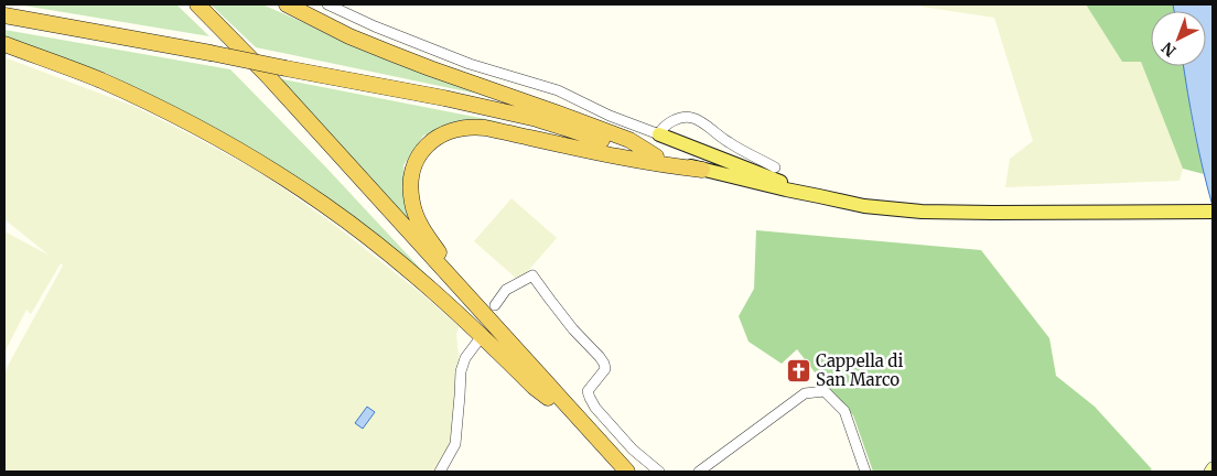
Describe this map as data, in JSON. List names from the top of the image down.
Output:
{
  "places": {
    "church": ["Cappella di San Marco"]
  },
  "north": "bottom left"
}
